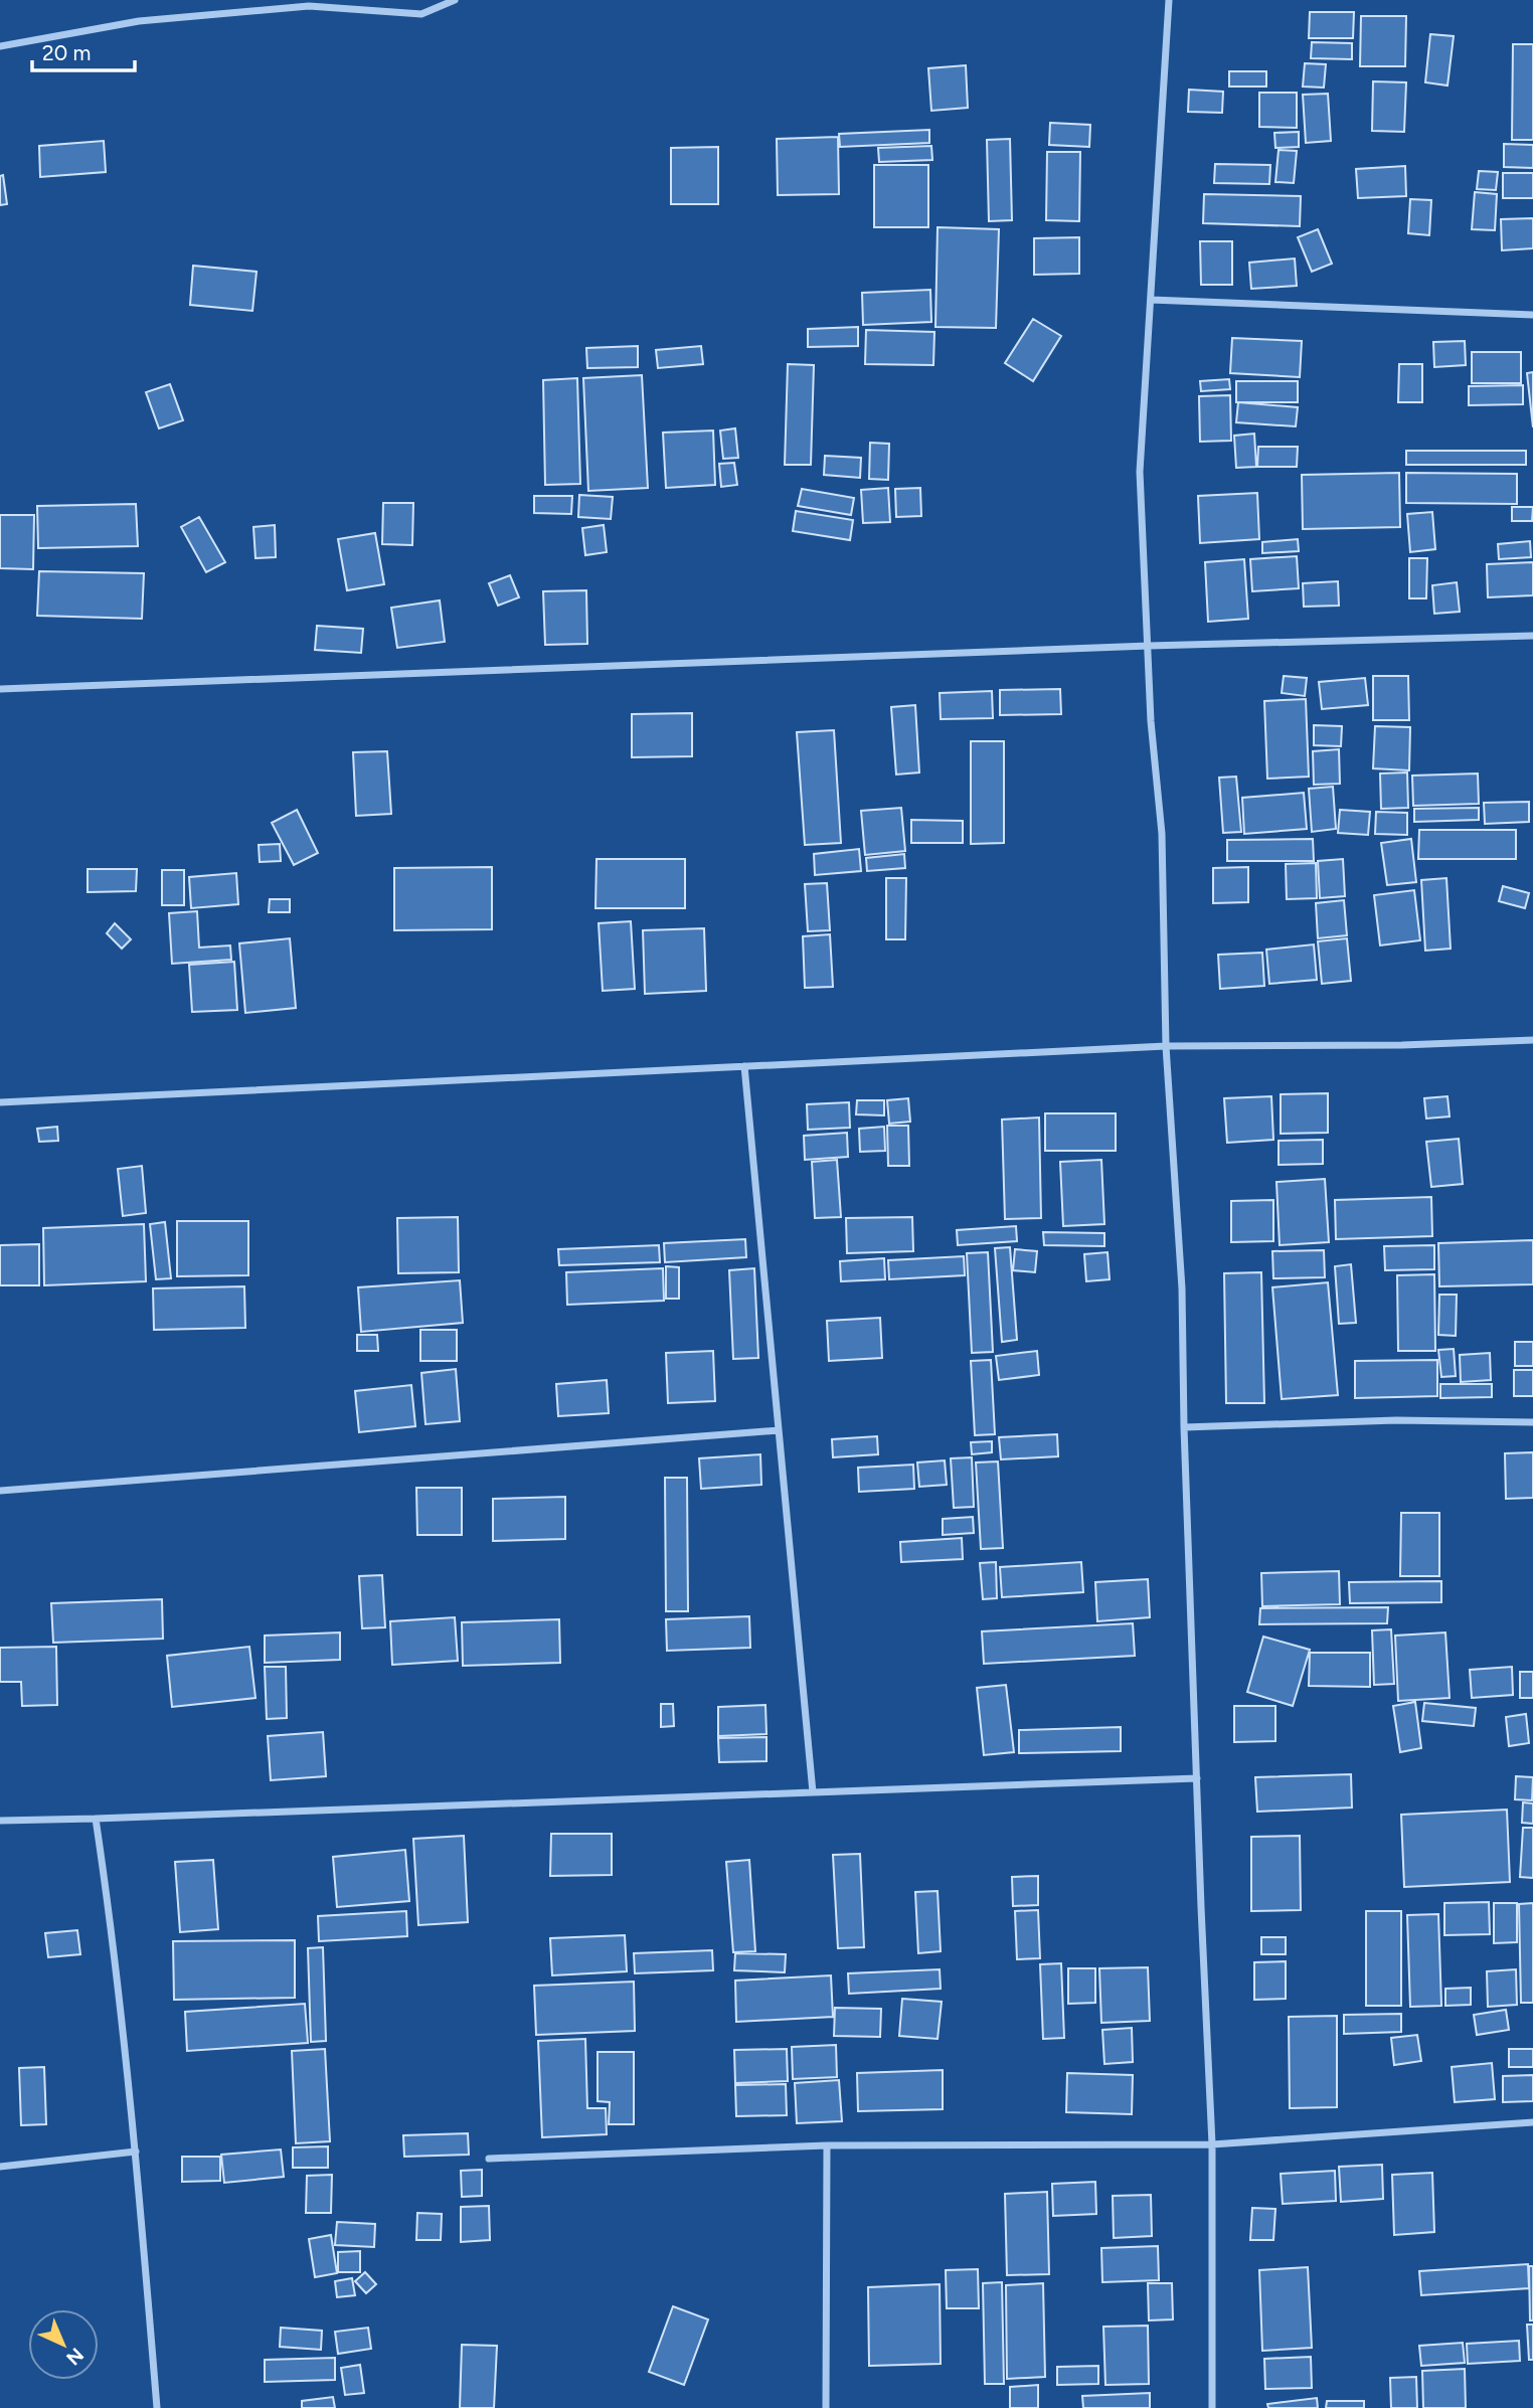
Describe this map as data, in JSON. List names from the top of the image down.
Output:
{
  "scale_bar": "20 m",
  "north": "bottom right"
}
